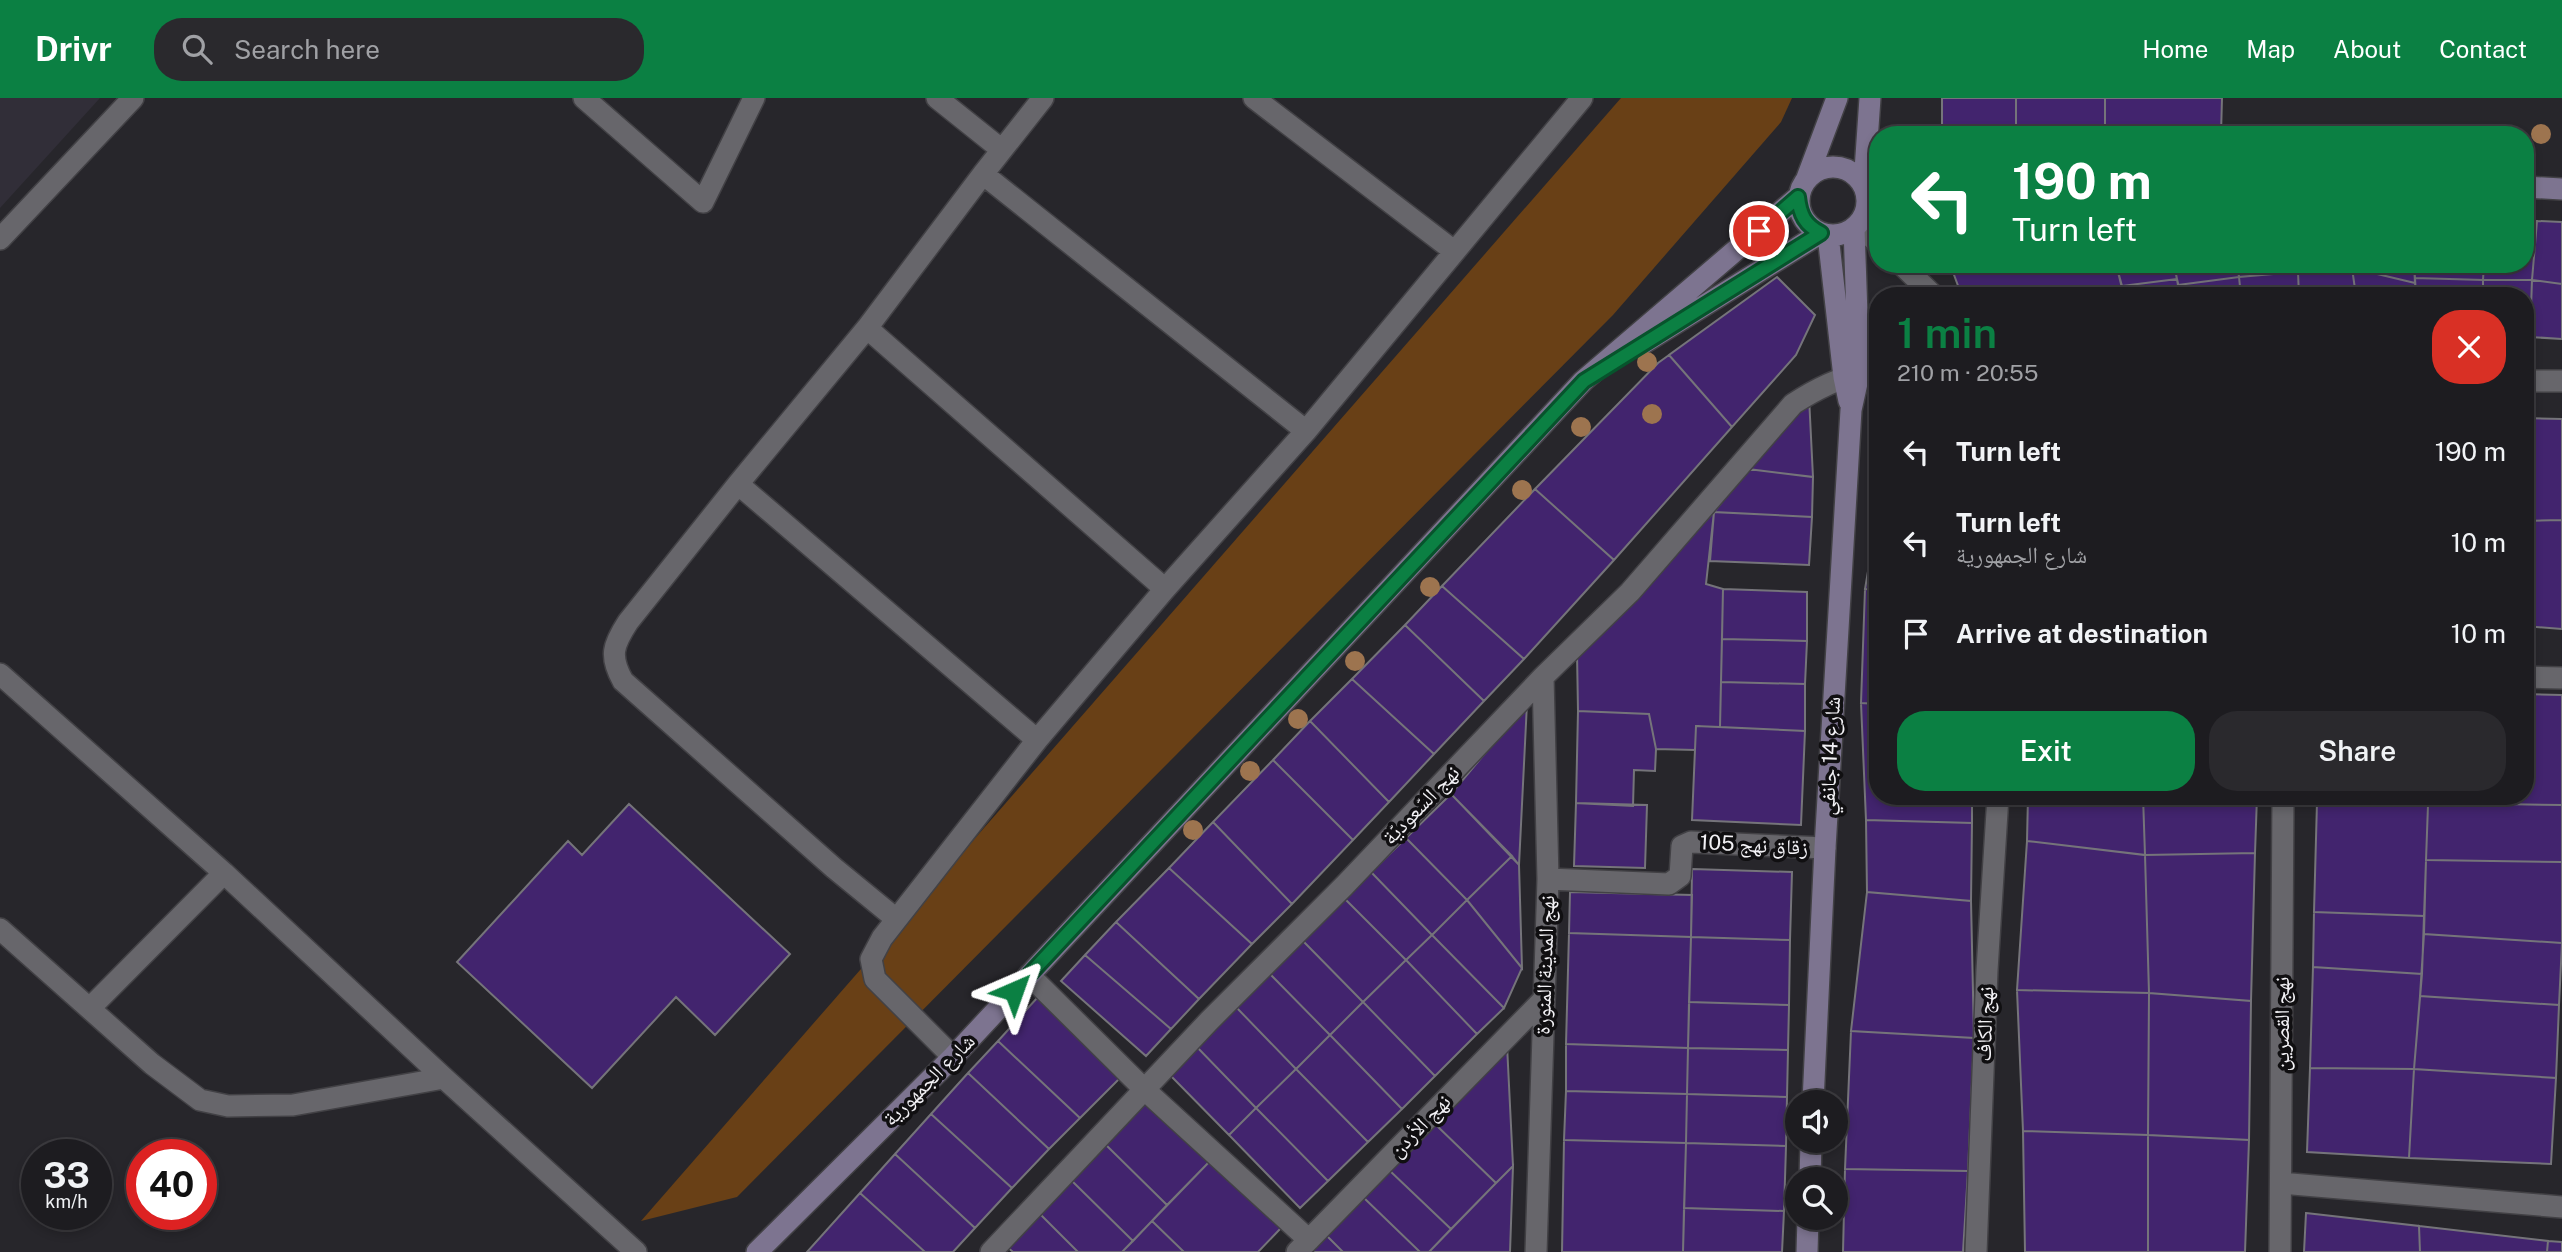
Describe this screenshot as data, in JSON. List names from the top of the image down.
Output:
{
  "streets": {
    "street": [
      "شارع 14 جانفي",
      "نهج السّعوديّة",
      "زقاق نهج 105",
      "نهج المدينة المنورة",
      "نهج الكاف",
      "نهج القصرين",
      "شارع الجمهورية",
      "نهج الأردن"
    ]
  },
  "crossings": [
    ["شارع 14 جانفي", "نهج السّعوديّة"],
    ["شارع 14 جانفي", "زقاق نهج 105"],
    ["نهج السّعوديّة", "نهج المدينة المنورة"],
    ["زقاق نهج 105", "نهج المدينة المنورة"],
    ["نهج المدينة المنورة", "نهج الأردن"]
  ],
  "page": {
    "header": "Drivr",
    "search": "Search here",
    "nav": [
      "Home",
      "Map",
      "About",
      "Contact"
    ],
    "turn": ["190 m", "Turn left"],
    "heading": ["1 min", "210 m · 20:55"],
    "list": [
      {
        "name": "Turn left",
        "value": "190 m"
      },
      {
        "name": "Turn left",
        "note": "شارع الجمهورية",
        "value": "10 m"
      },
      {
        "name": "Arrive at destination",
        "value": "10 m"
      }
    ],
    "buttons": ["Exit", "Share"],
    "speed": "33 km/h",
    "limit": "40"
  }
}
